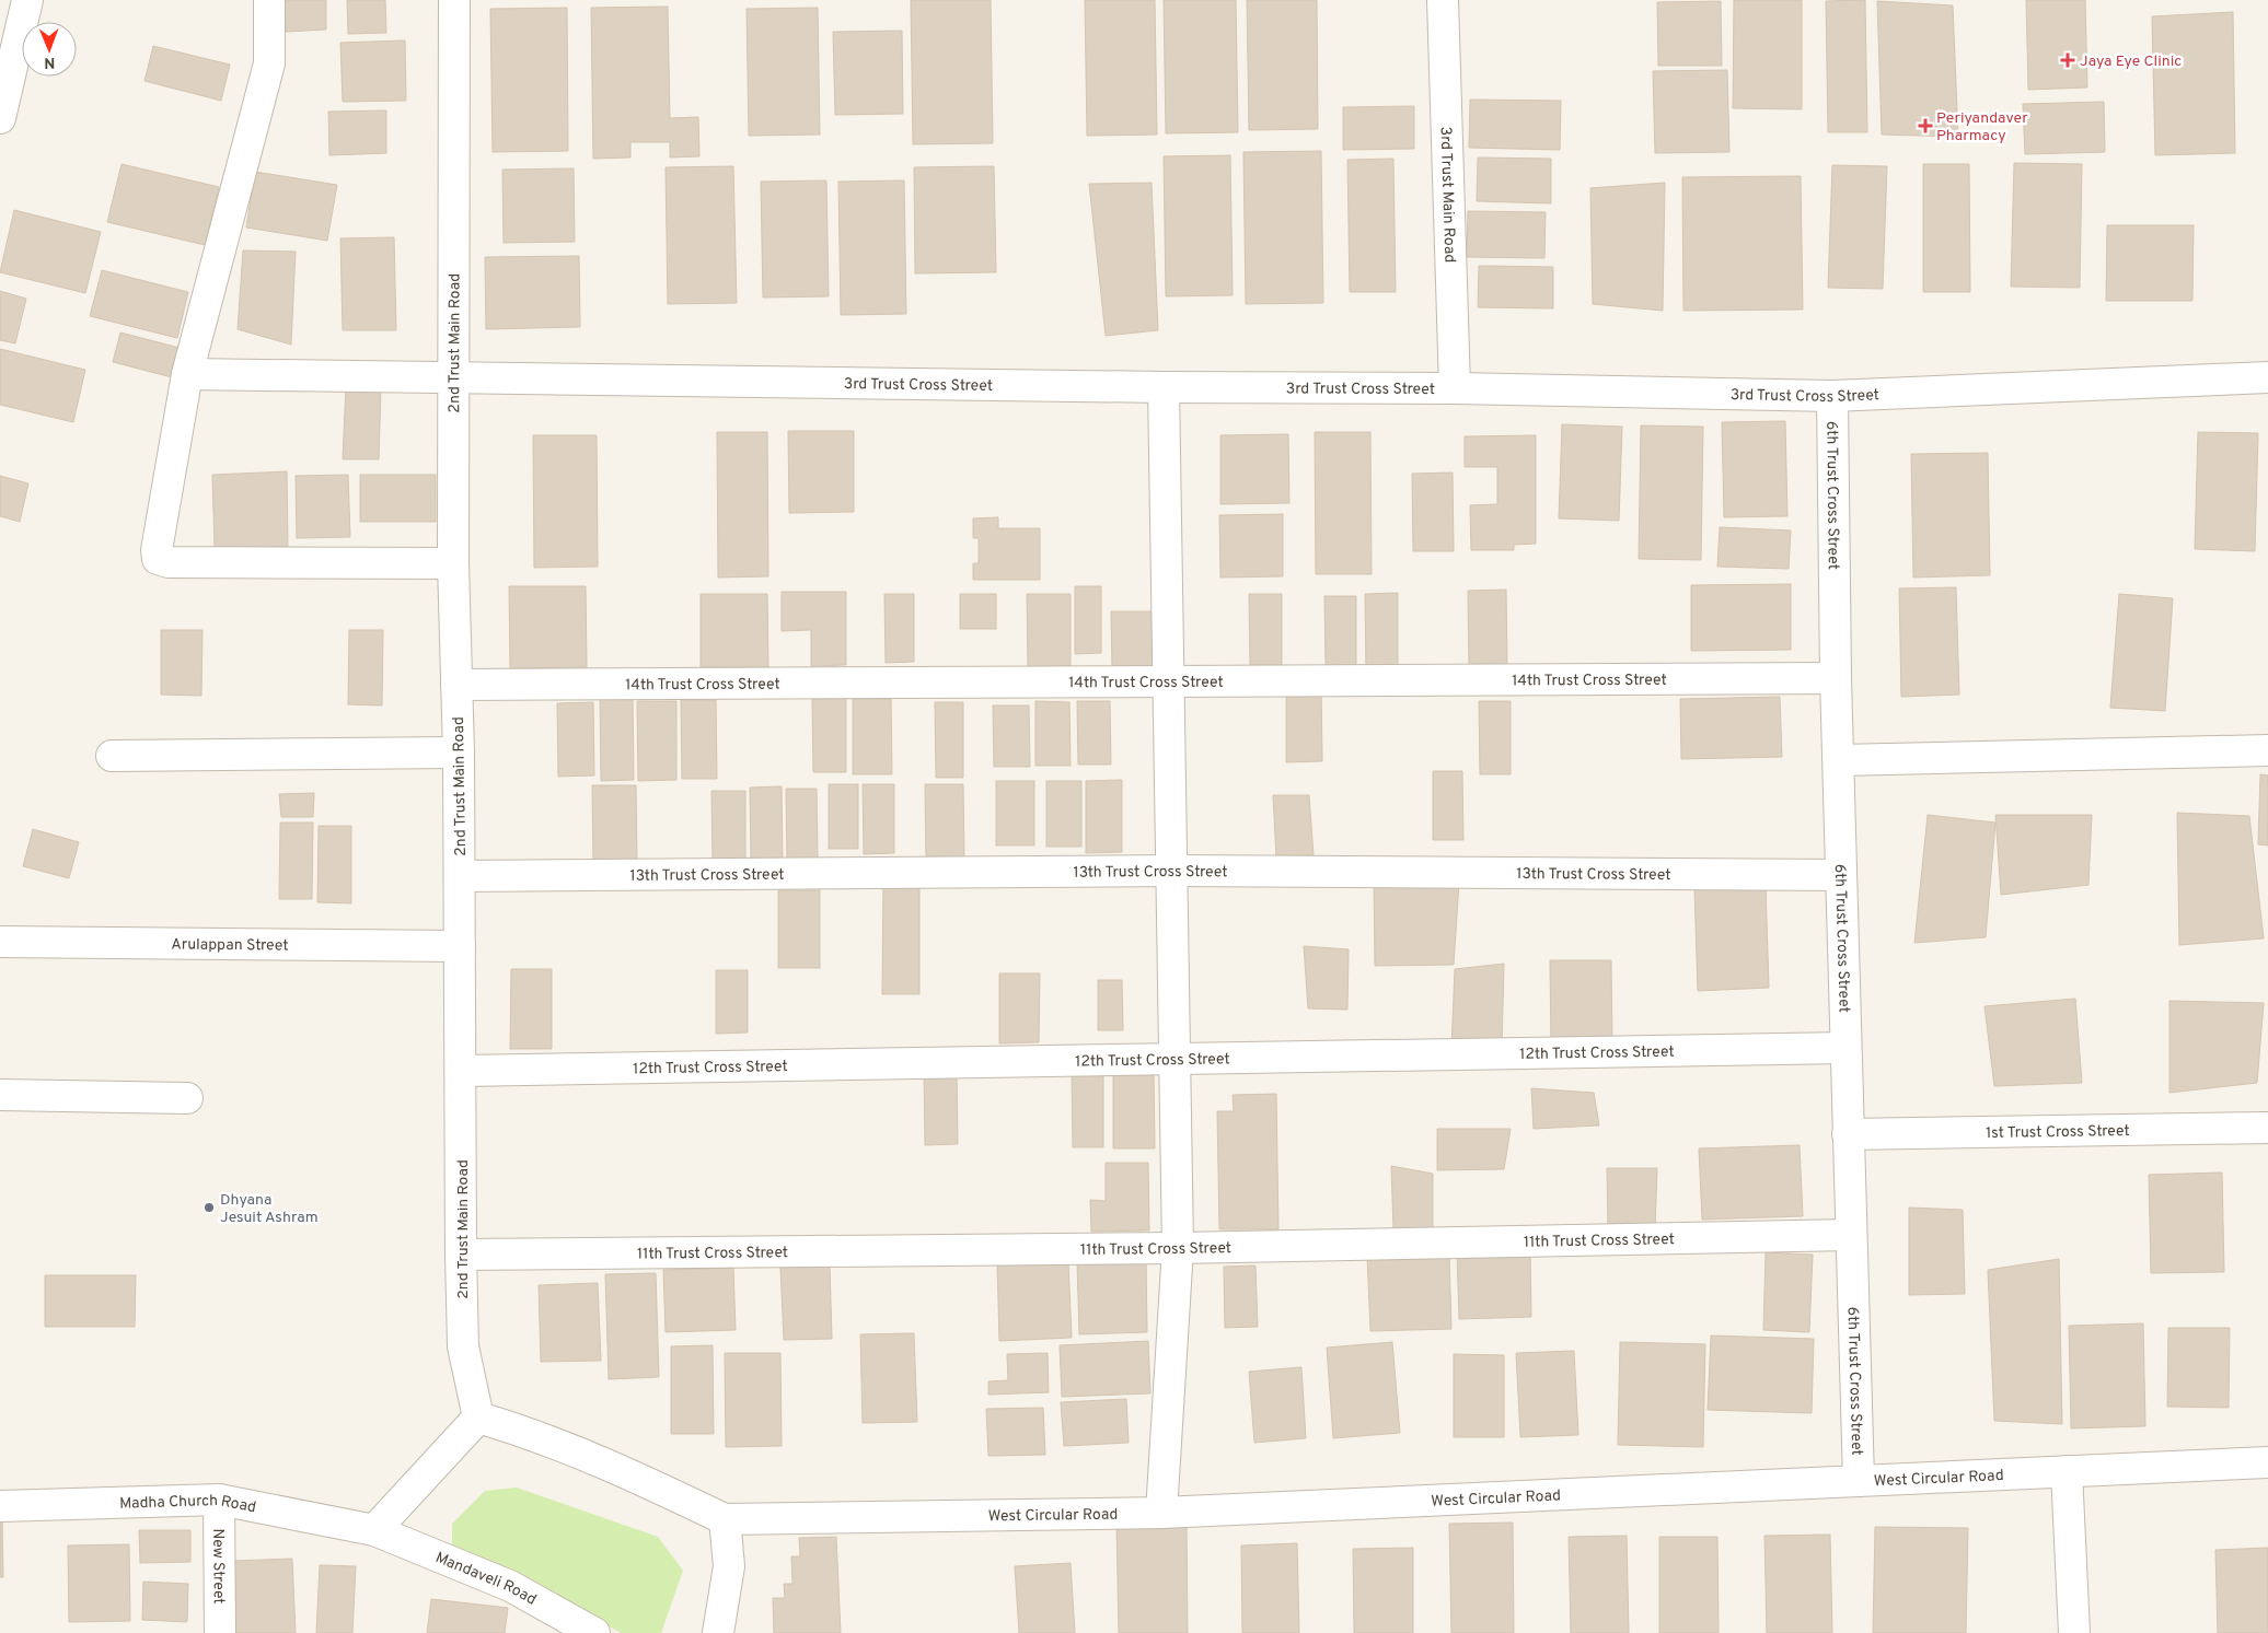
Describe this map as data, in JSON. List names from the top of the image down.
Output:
{
  "streets": {
    "street": [
      "3rd Trust Main Road",
      "2nd Trust Main Road",
      "3rd Trust Cross Street",
      "6th Trust Cross Street",
      "14th Trust Cross Street",
      "13th Trust Cross Street",
      "Arulappan Street",
      "12th Trust Cross Street",
      "1st Trust Cross Street",
      "11th Trust Cross Street",
      "West Circular Road",
      "Madha Church Road",
      "New Street",
      "Mandaveli Road"
    ]
  },
  "crossings": [
    ["3rd Trust Main Road", "3rd Trust Cross Street"],
    ["2nd Trust Main Road", "3rd Trust Cross Street"],
    ["2nd Trust Main Road", "14th Trust Cross Street"],
    ["2nd Trust Main Road", "13th Trust Cross Street"],
    ["2nd Trust Main Road", "Arulappan Street"],
    ["2nd Trust Main Road", "12th Trust Cross Street"],
    ["2nd Trust Main Road", "11th Trust Cross Street"],
    ["3rd Trust Cross Street", "6th Trust Cross Street"],
    ["6th Trust Cross Street", "14th Trust Cross Street"],
    ["6th Trust Cross Street", "13th Trust Cross Street"],
    ["6th Trust Cross Street", "12th Trust Cross Street"],
    ["6th Trust Cross Street", "1st Trust Cross Street"],
    ["6th Trust Cross Street", "11th Trust Cross Street"],
    ["6th Trust Cross Street", "West Circular Road"],
    ["Madha Church Road", "New Street"],
    ["Madha Church Road", "Mandaveli Road"]
  ],
  "places": {
    "health": ["Jaya Eye Clinic", "Periyandaver Pharmacy"],
    "other": ["Dhyana Jesuit Ashram"]
  },
  "north": "bottom"
}
